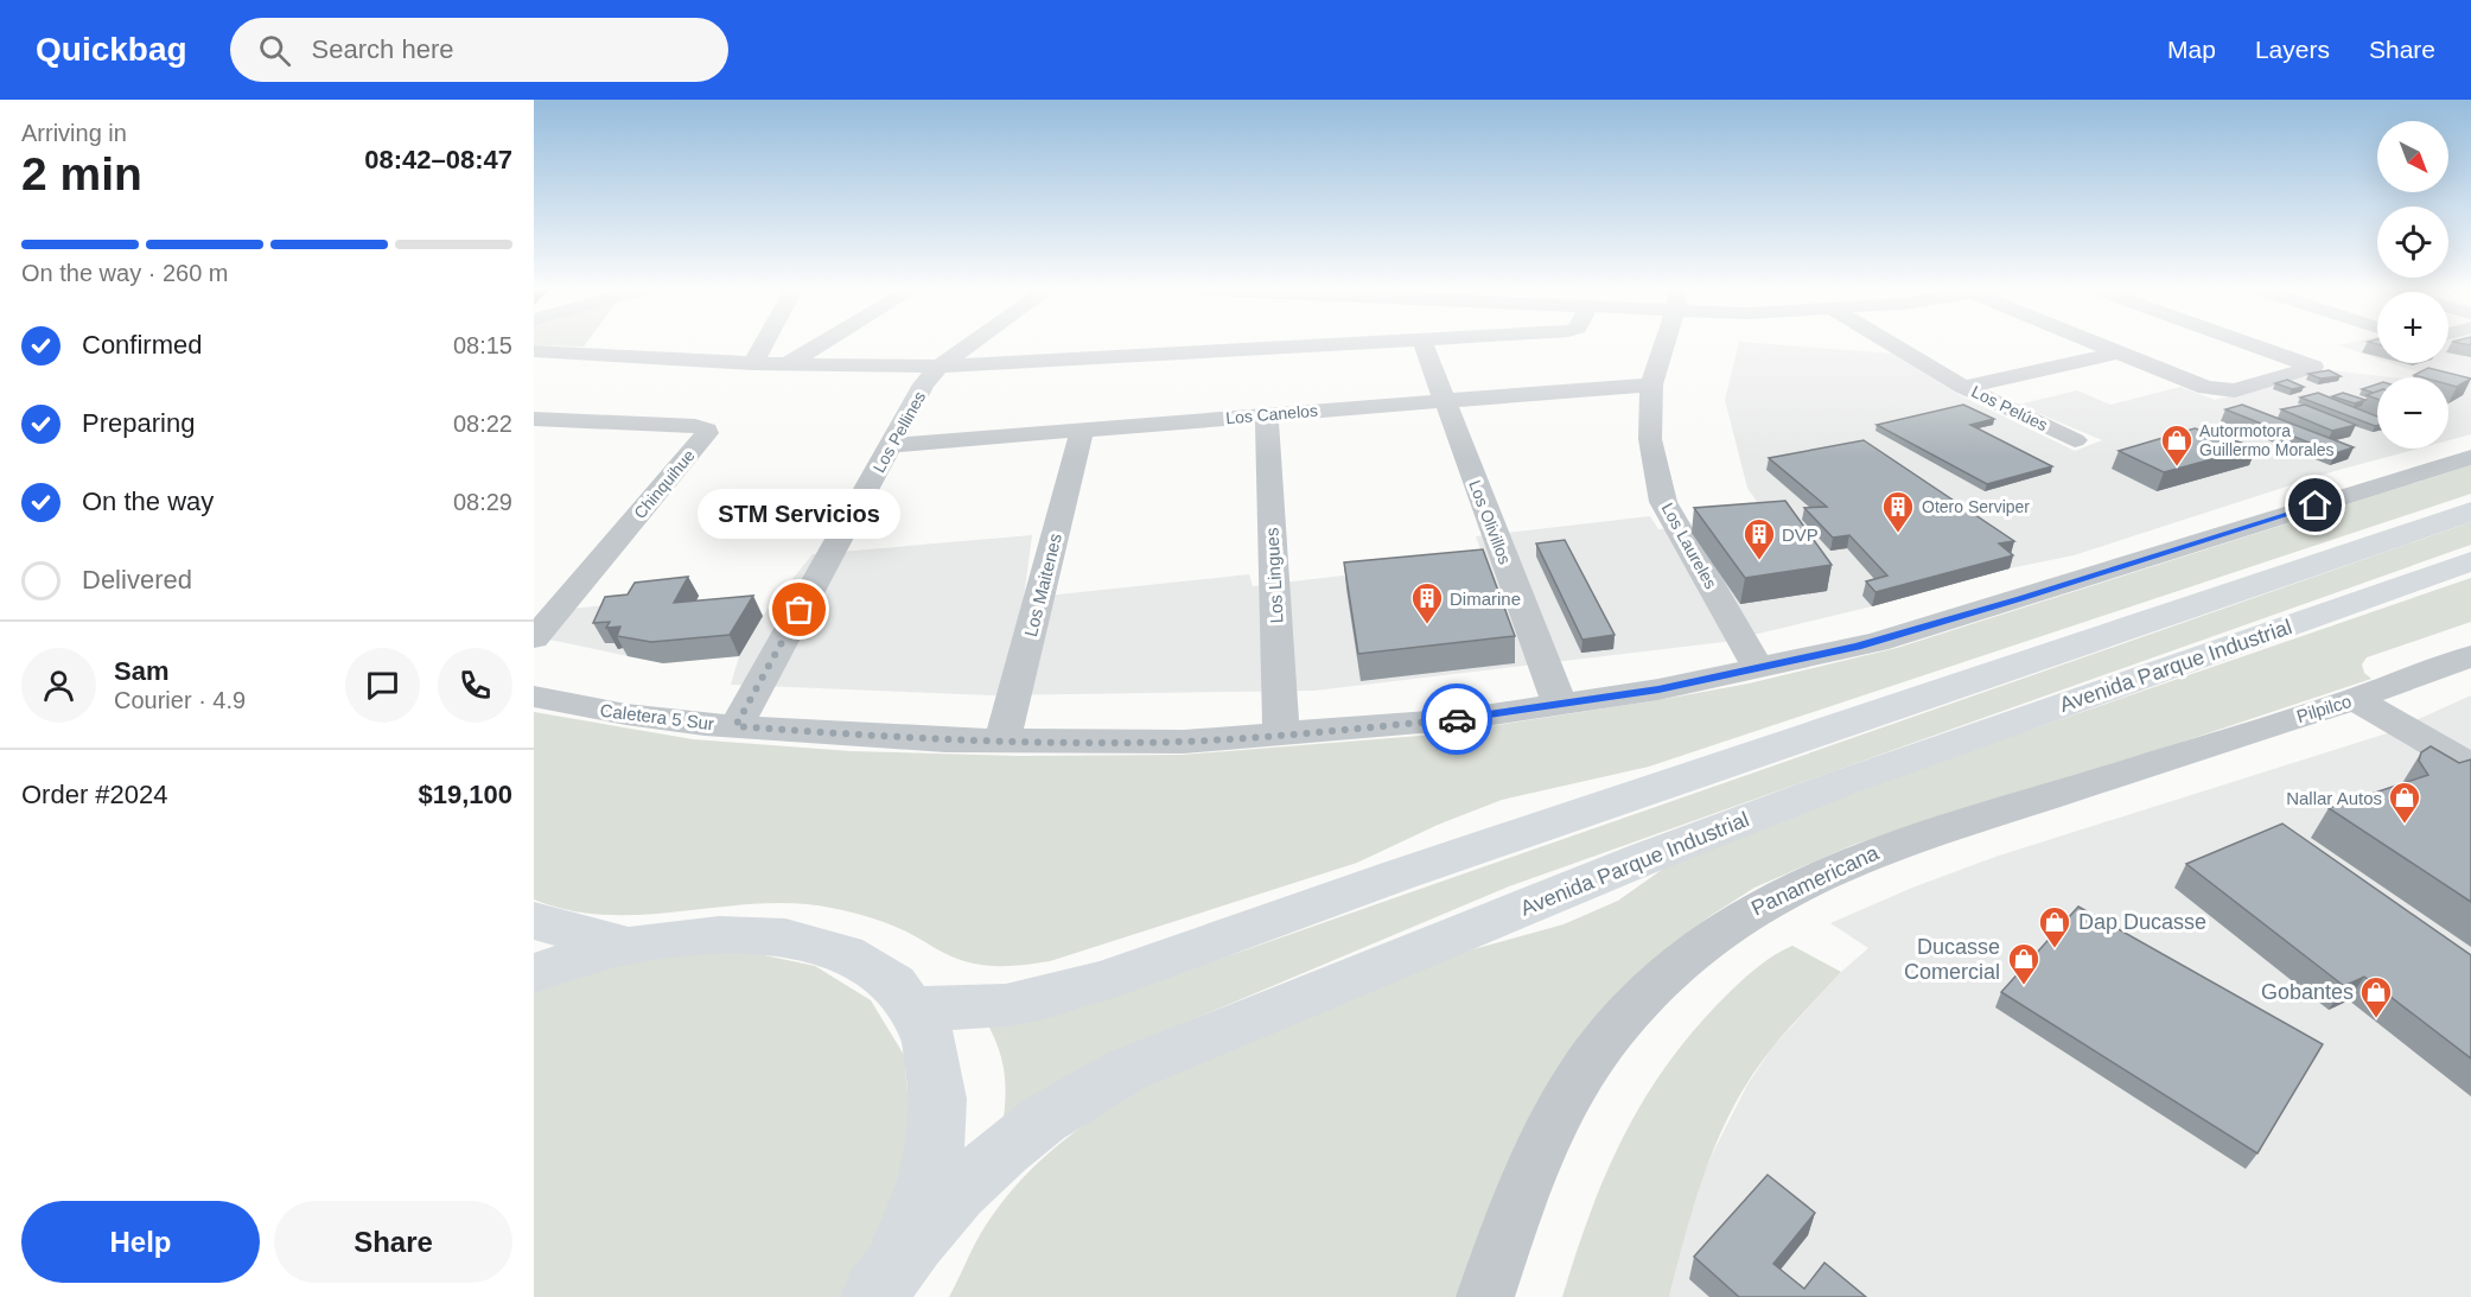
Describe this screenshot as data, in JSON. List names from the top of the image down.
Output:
{
  "streets": {
    "highway": ["Avenida Parque Industrial"],
    "street": [
      "Los Pelúes",
      "Los Canelos",
      "Los Pellines",
      "Chinquihue",
      "Los Olivillos",
      "Los Laureles",
      "Los Lingues",
      "Los Maitenes",
      "Pilpilco",
      "Caletera 5 Sur",
      "Panamericana"
    ]
  },
  "crossings": [
    ["Los Canelos", "Los Pellines"],
    ["Los Canelos", "Los Olivillos"],
    ["Los Canelos", "Los Laureles"],
    ["Los Canelos", "Los Lingues"],
    ["Los Canelos", "Los Maitenes"],
    ["Los Pellines", "Caletera 5 Sur"],
    ["Los Olivillos", "Caletera 5 Sur"],
    ["Los Laureles", "Caletera 5 Sur"],
    ["Los Lingues", "Caletera 5 Sur"],
    ["Los Maitenes", "Caletera 5 Sur"],
    ["Pilpilco", "Panamericana"]
  ],
  "places": {
    "shop": [
      "Autormotora Guillermo Morales",
      "Nallar Autos",
      "Dap Ducasse",
      "Ducasse Comercial",
      "Gobantes"
    ],
    "building": ["Otero Serviper", "DVP", "Dimarine"],
    "other": ["STM Servicios"]
  },
  "north": "bottom right",
  "page": {
    "header": "Quickbag",
    "search": "Search here",
    "nav": ["Map", "Layers", "Share"],
    "heading": ["2 min", "Arriving in", "08:42–08:47"],
    "panel": [
      "Sam",
      "Courier · 4.9",
      "Order #2024",
      "$19,100"
    ],
    "map_buttons": ["+", "−"],
    "bar": "On the way · 260 m",
    "list": [
      ["Confirmed", "08:15"],
      ["Preparing", "08:22"],
      ["On the way", "08:29"],
      "Delivered"
    ],
    "bubble": "STM Servicios",
    "buttons": ["Help", "Share"]
  }
}
